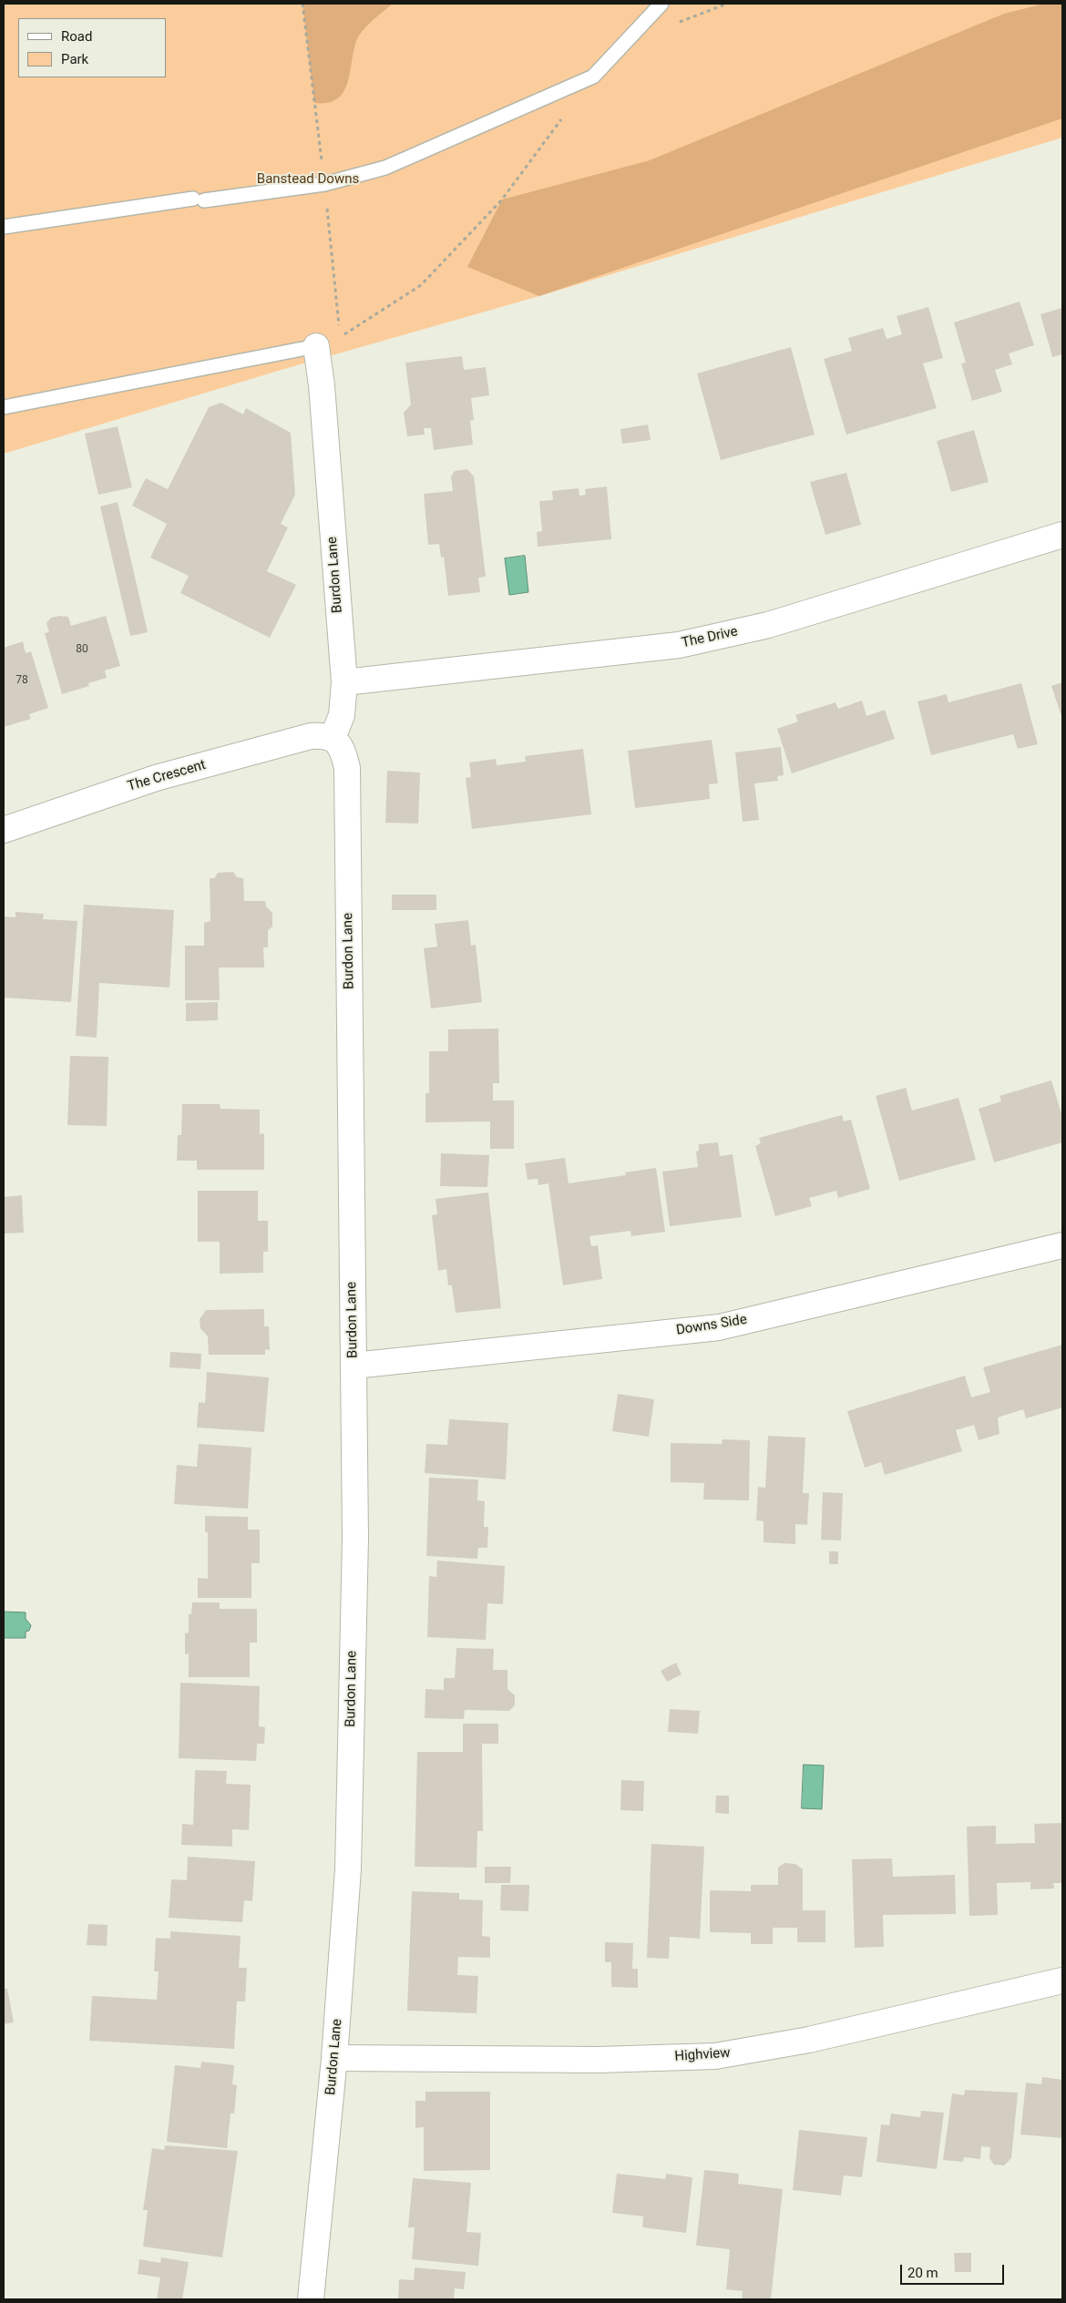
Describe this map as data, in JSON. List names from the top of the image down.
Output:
{
  "streets": {
    "street": [
      "Burdon Lane",
      "The Drive",
      "The Crescent",
      "Downs Side",
      "Highview"
    ]
  },
  "crossings": [
    ["Burdon Lane", "The Drive"],
    ["Burdon Lane", "The Crescent"],
    ["Burdon Lane", "Downs Side"],
    ["Burdon Lane", "Highview"]
  ],
  "parks": ["Banstead Downs"],
  "house_numbers": ["80", "78"],
  "legend": ["Road", "Park"],
  "scale_bar": "20 m"
}
